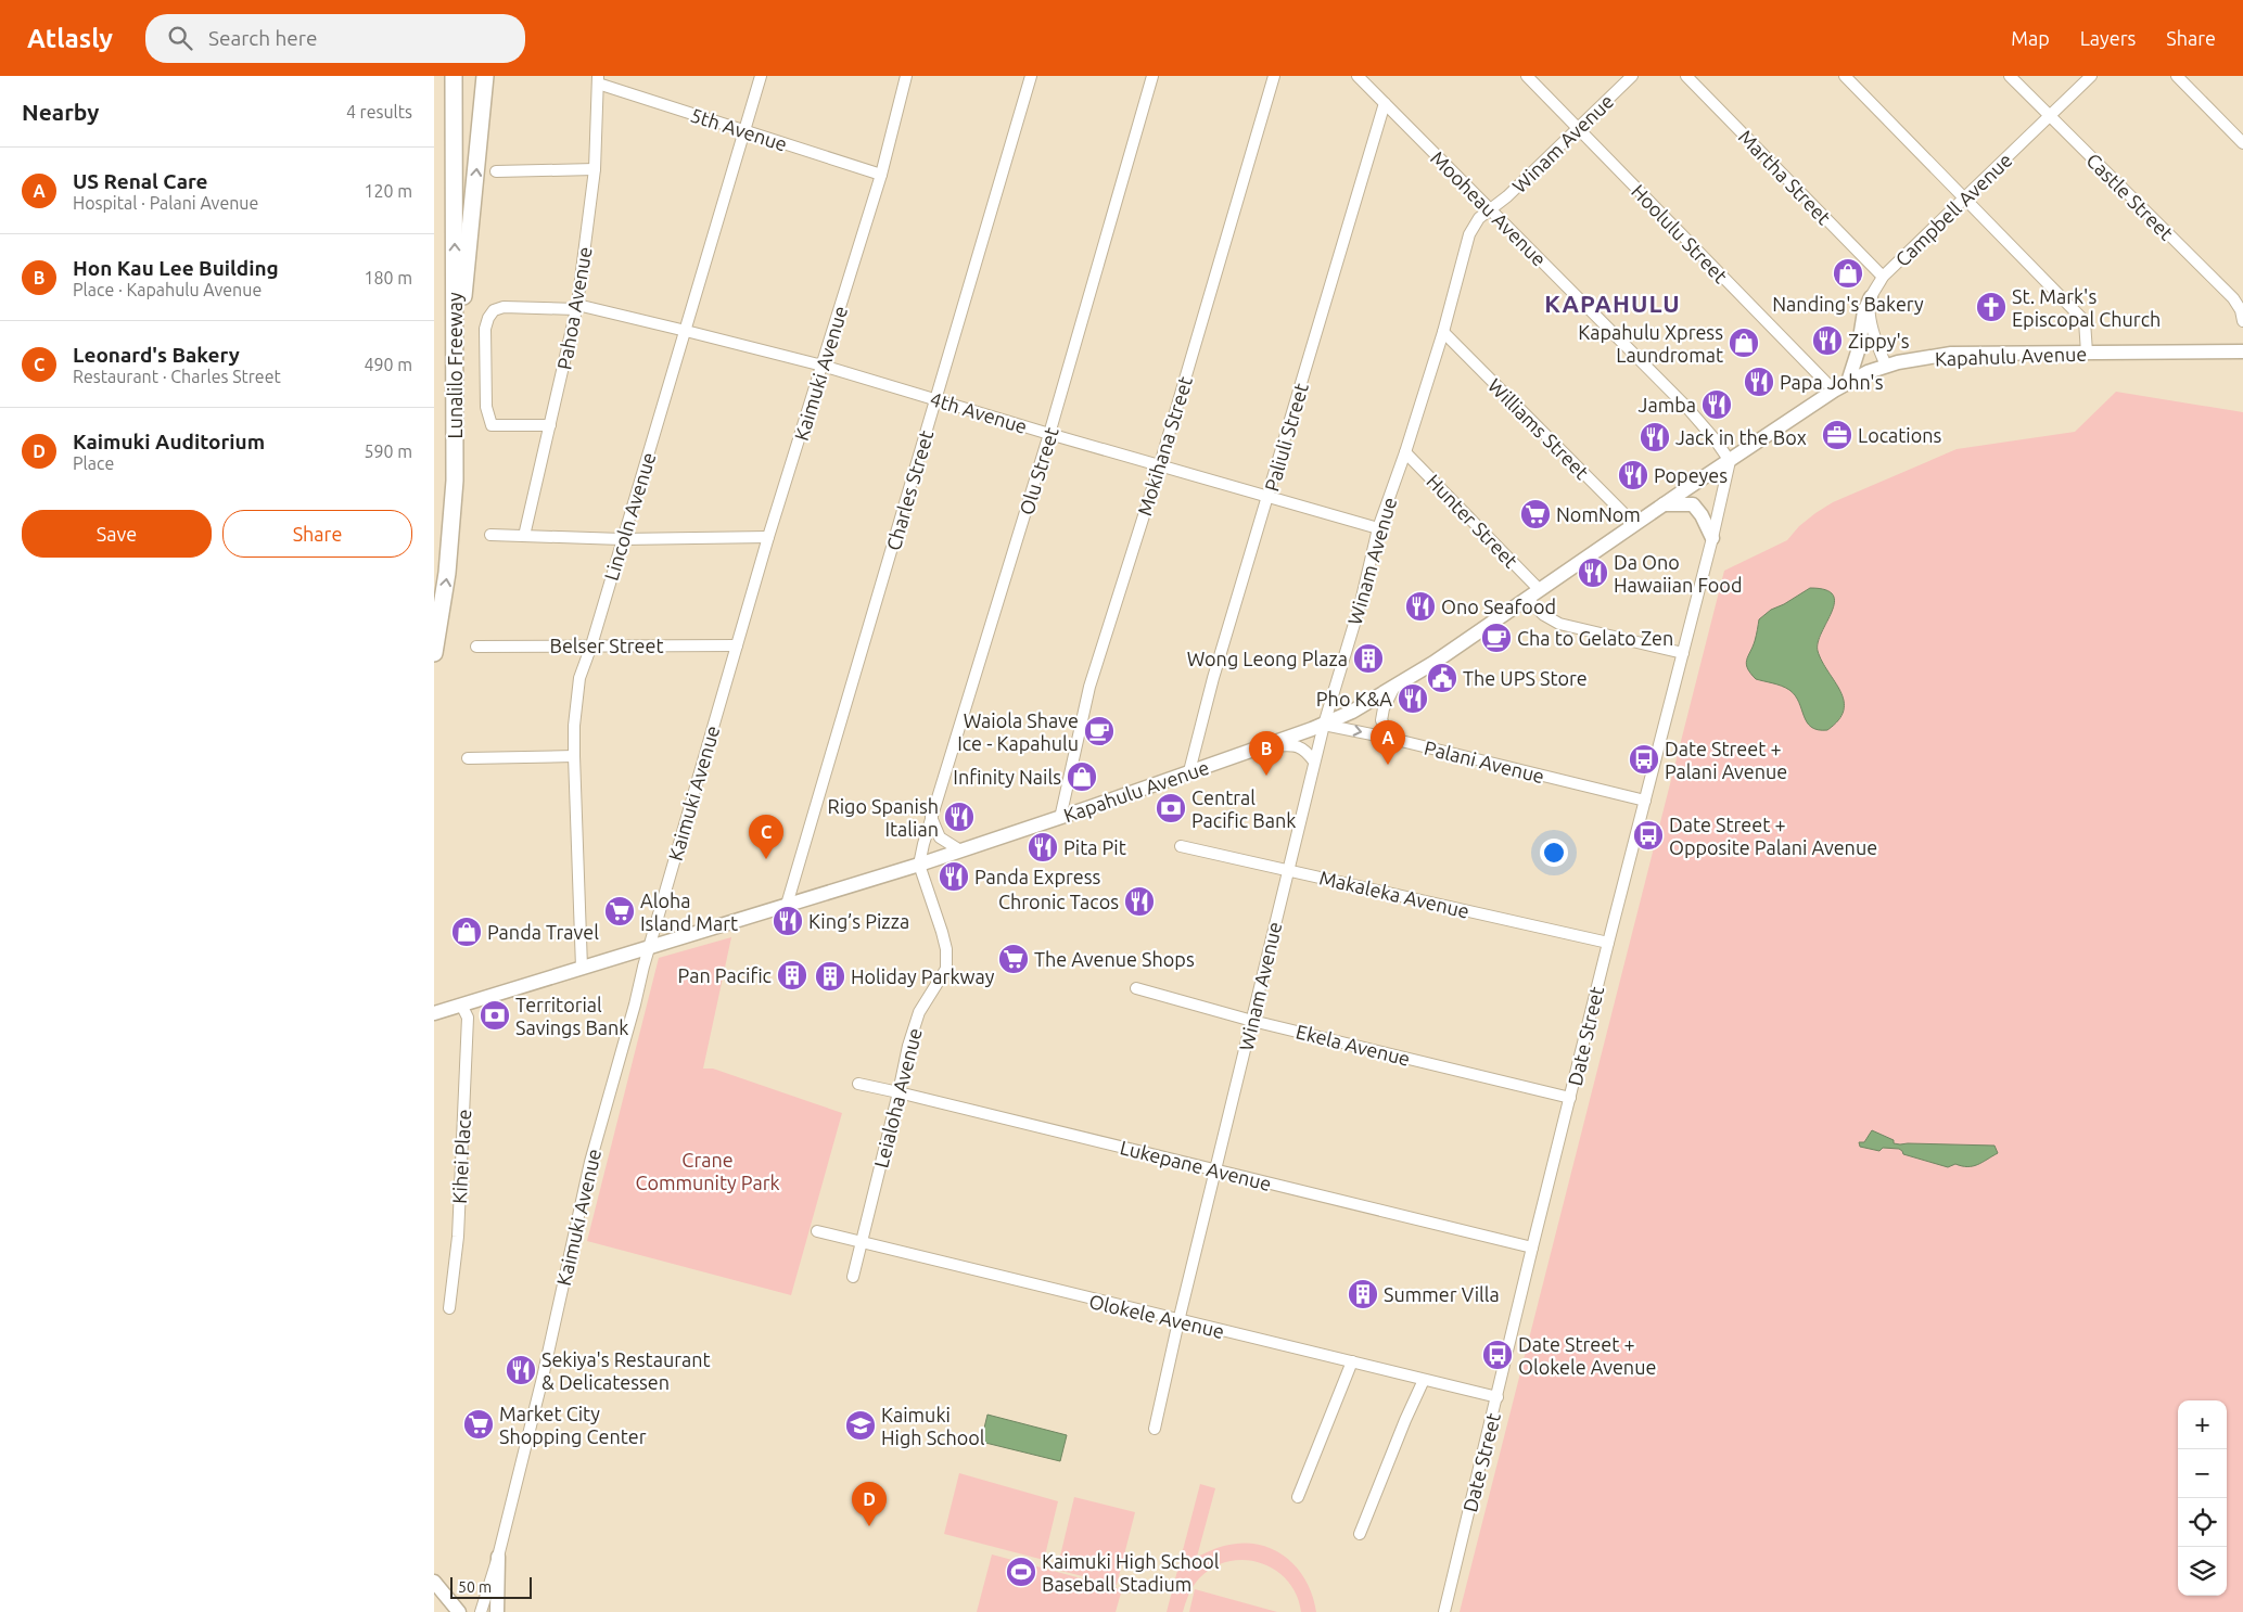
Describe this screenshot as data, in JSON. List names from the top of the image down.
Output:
{
  "streets": {
    "highway": ["Lunalilo Freeway"],
    "main road": ["Kapahulu Avenue"],
    "street": [
      "5th Avenue",
      "Winam Avenue",
      "Martha Street",
      "Castle Street",
      "Mooheau Avenue",
      "Campbell Avenue",
      "Hoolulu Street",
      "Pahoa Avenue",
      "Kaimuki Avenue",
      "4th Avenue",
      "Williams Street",
      "Paliuli Street",
      "Mokihana Street",
      "Olu Street",
      "Charles Street",
      "Lincoln Avenue",
      "Hunter Street",
      "Belser Street",
      "Palani Avenue",
      "Makaleka Avenue",
      "Date Street",
      "Ekela Avenue",
      "Leialoha Avenue",
      "Kihei Place",
      "Lukepane Avenue",
      "Olokele Avenue"
    ]
  },
  "crossings": [
    ["5th Avenue", "Pahoa Avenue"],
    ["5th Avenue", "Kaimuki Avenue"],
    ["5th Avenue", "Lincoln Avenue"],
    ["Winam Avenue", "Mooheau Avenue"],
    ["Winam Avenue", "Hoolulu Street"],
    ["Winam Avenue", "Kapahulu Avenue"],
    ["Winam Avenue", "4th Avenue"],
    ["Winam Avenue", "Williams Street"],
    ["Winam Avenue", "Hunter Street"],
    ["Winam Avenue", "Palani Avenue"],
    ["Winam Avenue", "Makaleka Avenue"],
    ["Winam Avenue", "Ekela Avenue"],
    ["Winam Avenue", "Lukepane Avenue"],
    ["Winam Avenue", "Olokele Avenue"],
    ["Martha Street", "Campbell Avenue"],
    ["Castle Street", "Campbell Avenue"],
    ["Mooheau Avenue", "Kapahulu Avenue"],
    ["Mooheau Avenue", "Paliuli Street"],
    ["Mooheau Avenue", "Date Street"],
    ["Hoolulu Street", "Kapahulu Avenue"],
    ["Pahoa Avenue", "4th Avenue"],
    ["Kapahulu Avenue", "Kaimuki Avenue"],
    ["Kapahulu Avenue", "Williams Street"],
    ["Kapahulu Avenue", "Paliuli Street"],
    ["Kapahulu Avenue", "Mokihana Street"],
    ["Kapahulu Avenue", "Olu Street"],
    ["Kapahulu Avenue", "Charles Street"],
    ["Kapahulu Avenue", "Lincoln Avenue"],
    ["Kapahulu Avenue", "Hunter Street"],
    ["Kapahulu Avenue", "Palani Avenue"],
    ["Kapahulu Avenue", "Date Street"],
    ["Kapahulu Avenue", "Leialoha Avenue"],
    ["Kapahulu Avenue", "Kihei Place"],
    ["Kaimuki Avenue", "4th Avenue"],
    ["Kaimuki Avenue", "Belser Street"],
    ["4th Avenue", "Paliuli Street"],
    ["4th Avenue", "Mokihana Street"],
    ["4th Avenue", "Olu Street"],
    ["4th Avenue", "Charles Street"],
    ["4th Avenue", "Lincoln Avenue"],
    ["Olu Street", "Leialoha Avenue"],
    ["Lincoln Avenue", "Belser Street"],
    ["Palani Avenue", "Date Street"],
    ["Makaleka Avenue", "Date Street"],
    ["Date Street", "Ekela Avenue"],
    ["Date Street", "Lukepane Avenue"],
    ["Date Street", "Olokele Avenue"],
    ["Leialoha Avenue", "Lukepane Avenue"],
    ["Leialoha Avenue", "Olokele Avenue"]
  ],
  "districts": ["KAPAHULU"],
  "parks": ["Crane Community Park"],
  "places": {
    "shop": [
      "Nanding's Bakery",
      "Kapahulu Xpress Laundromat",
      "Infinity Nails",
      "Panda Travel"
    ],
    "church": ["St. Mark's Episcopal Church"],
    "restaurant": [
      "Zippy's",
      "Papa John's",
      "Jamba",
      "Jack in the Box",
      "Popeyes",
      "Da Ono Hawaiian Food",
      "Ono Seafood",
      "Pho K&A",
      "Rigo Spanish Italian",
      "Pita Pit",
      "Panda Express",
      "Chronic Tacos",
      "King’s Pizza",
      "Sekiya's Restaurant & Delicatessen"
    ],
    "office": ["Locations"],
    "supermarket": [
      "NomNom",
      "Aloha Island Mart",
      "The Avenue Shops",
      "Market City Shopping Center"
    ],
    "cafe": ["Cha to Gelato Zen", "Waiola Shave Ice - Kapahulu"],
    "building": [
      "Wong Leong Plaza",
      "Pan Pacific",
      "Holiday Parkway",
      "Summer Villa"
    ],
    "public building": ["The UPS Store"],
    "bus stop": ["Date Street + Palani Avenue", "Date Street + Opposite Palani Avenue", "Date Street + Olokele Avenue"],
    "bank": ["Central Pacific Bank", "Territorial Savings Bank"],
    "school or university": ["Kaimuki High School"],
    "sports": ["Kaimuki High School Baseball Stadium"]
  },
  "scale_bar": "50 m",
  "page": {
    "header": "Atlasly",
    "search": "Search here",
    "nav": ["Map", "Layers", "Share"],
    "heading": ["Nearby", "4 results"],
    "list": [
      {
        "mark": "A",
        "name": "US Renal Care",
        "note": "Hospital · Palani Avenue",
        "value": "120 m"
      },
      {
        "mark": "B",
        "name": "Hon Kau Lee Building",
        "note": "Place · Kapahulu Avenue",
        "value": "180 m"
      },
      {
        "mark": "C",
        "name": "Leonard's Bakery",
        "note": "Restaurant · Charles Street",
        "value": "490 m"
      },
      {
        "mark": "D",
        "name": "Kaimuki Auditorium",
        "note": "Place",
        "value": "590 m"
      }
    ],
    "buttons": ["Save", "Share"],
    "pins": [
      "A",
      "B",
      "C",
      "D"
    ],
    "map_buttons": ["+", "−"],
    "scale": "50 m"
  }
}
